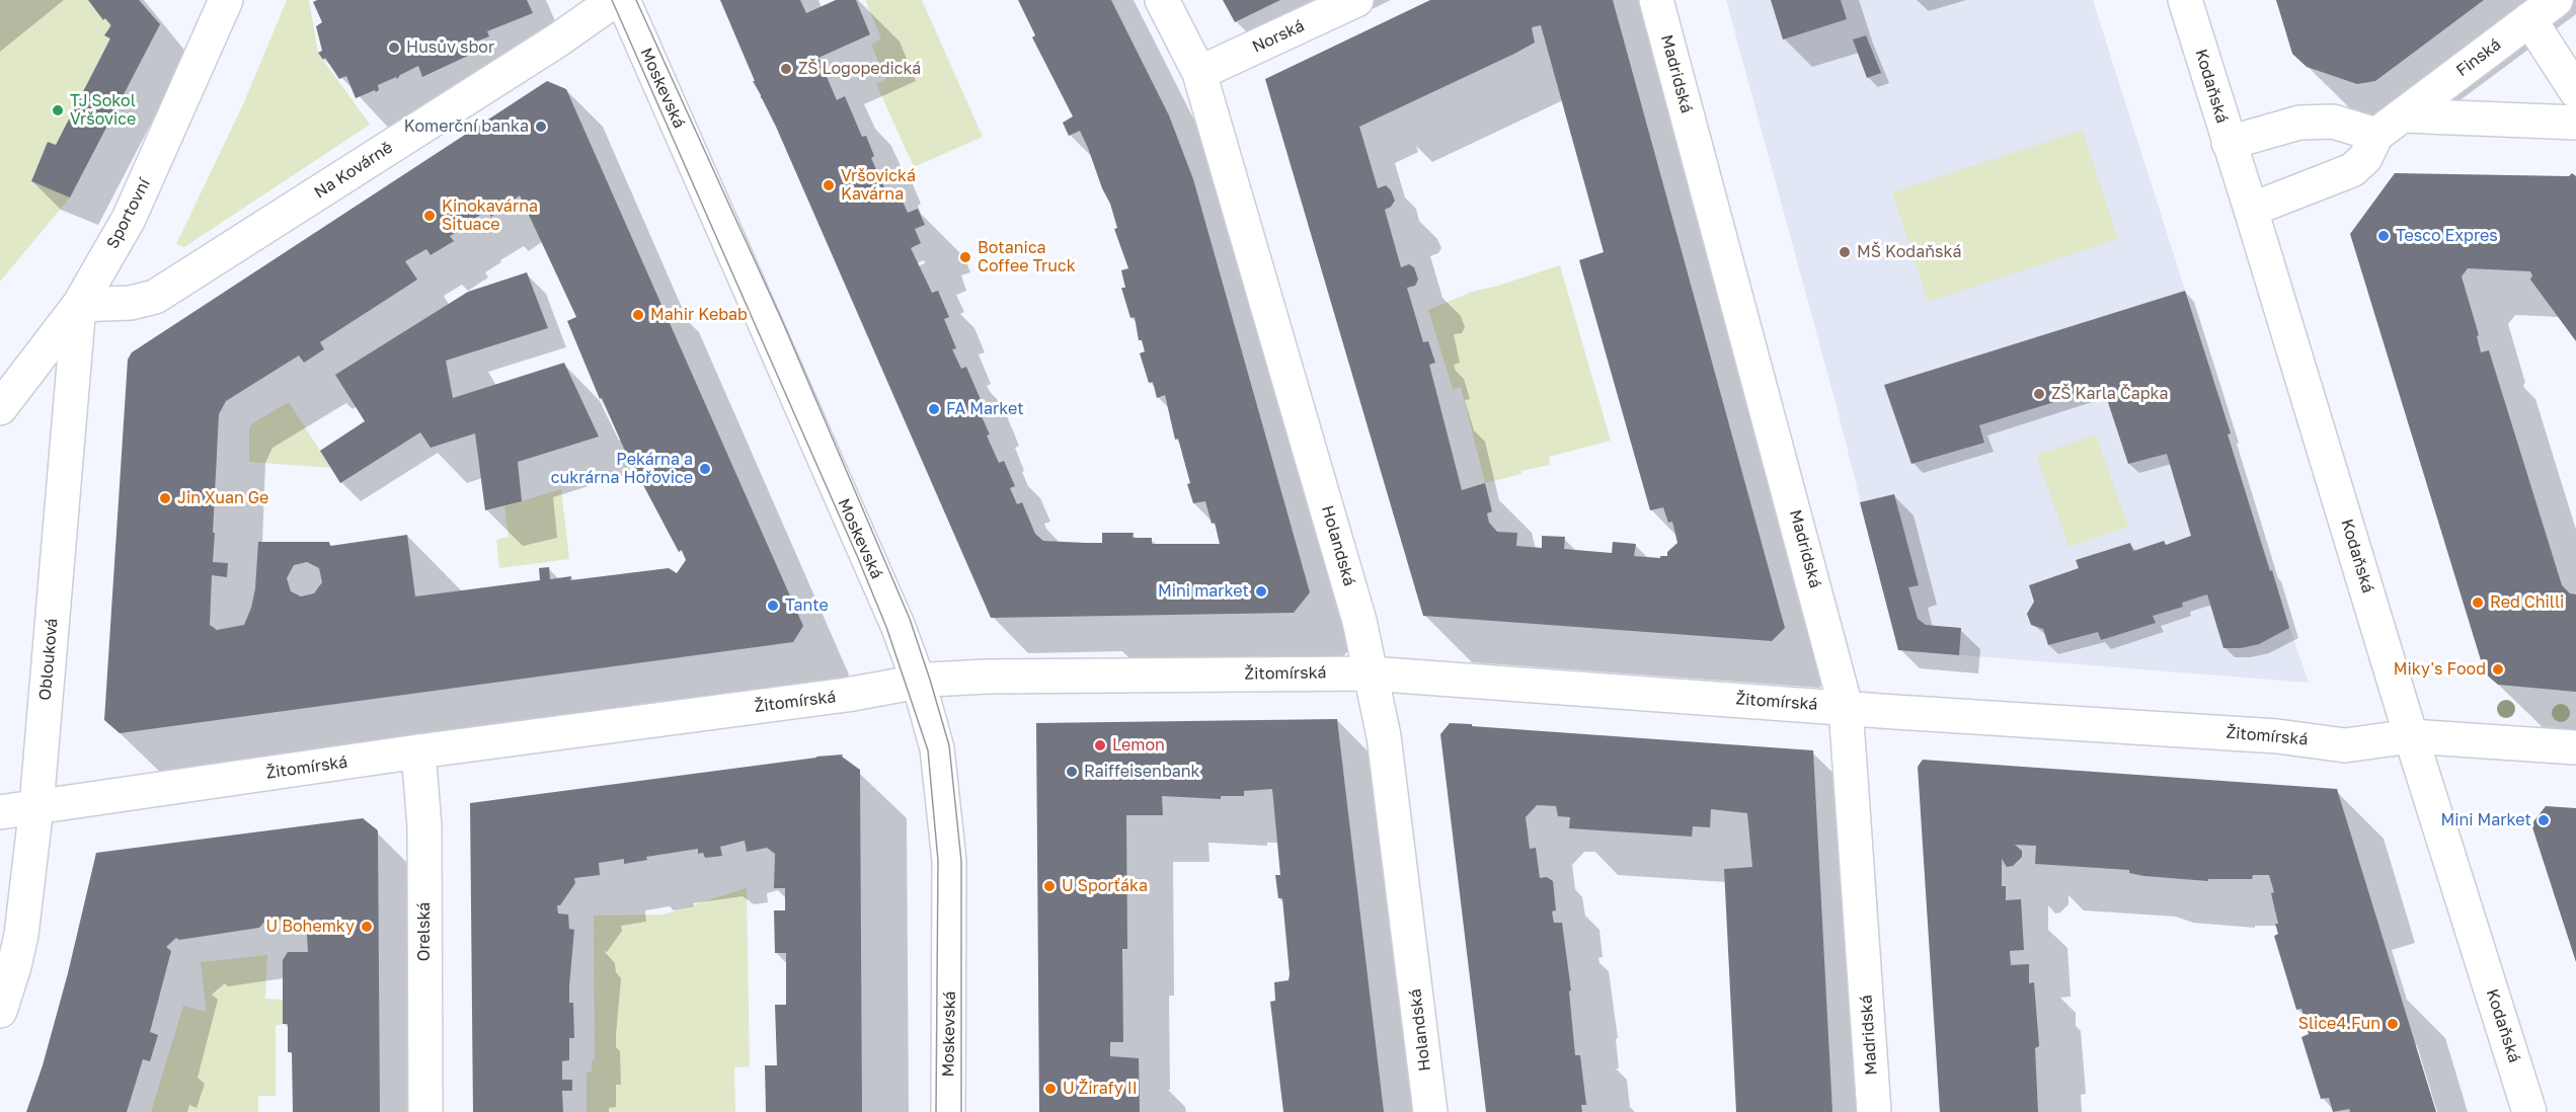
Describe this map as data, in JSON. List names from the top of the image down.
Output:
{
  "streets": {
    "street": [
      "Norská",
      "Finská",
      "Madridská",
      "Kodaňská",
      "Moskevská",
      "Na Kovárně",
      "Sportovní",
      "Holandská",
      "Oblouková",
      "Žitomírská",
      "Orelská"
    ]
  },
  "crossings": [
    ["Norská", "Holandská"],
    ["Finská", "Kodaňská"],
    ["Madridská", "Žitomírská"],
    ["Kodaňská", "Žitomírská"],
    ["Moskevská", "Žitomírská"],
    ["Na Kovárně", "Sportovní"],
    ["Na Kovárně", "Oblouková"],
    ["Sportovní", "Oblouková"],
    ["Holandská", "Žitomírská"],
    ["Oblouková", "Žitomírská"],
    ["Žitomírská", "Orelská"]
  ],
  "places": [
    "Husův sbor",
    "ZŠ Logopedická",
    "TJ Sokol Vršovice",
    "Komerční banka",
    "Vršovická Kavárna",
    "Kinokavárna Situace",
    "Tesco Expres",
    "MŠ Kodaňská",
    "Botanica Coffee Truck",
    "Mahir Kebab",
    "ZŠ Karla Čapka",
    "FA Market",
    "Pekárna a cukrárna Hořovice",
    "Jin Xuan Ge",
    "Mini market",
    "Red Chilli",
    "Tante",
    "Miky's Food",
    "Lemon",
    "Raiffeisenbank",
    "Mini Market",
    "U Sporťáka",
    "U Bohemky",
    "Slice4.Fun",
    "U Žirafy II"
  ]
}
